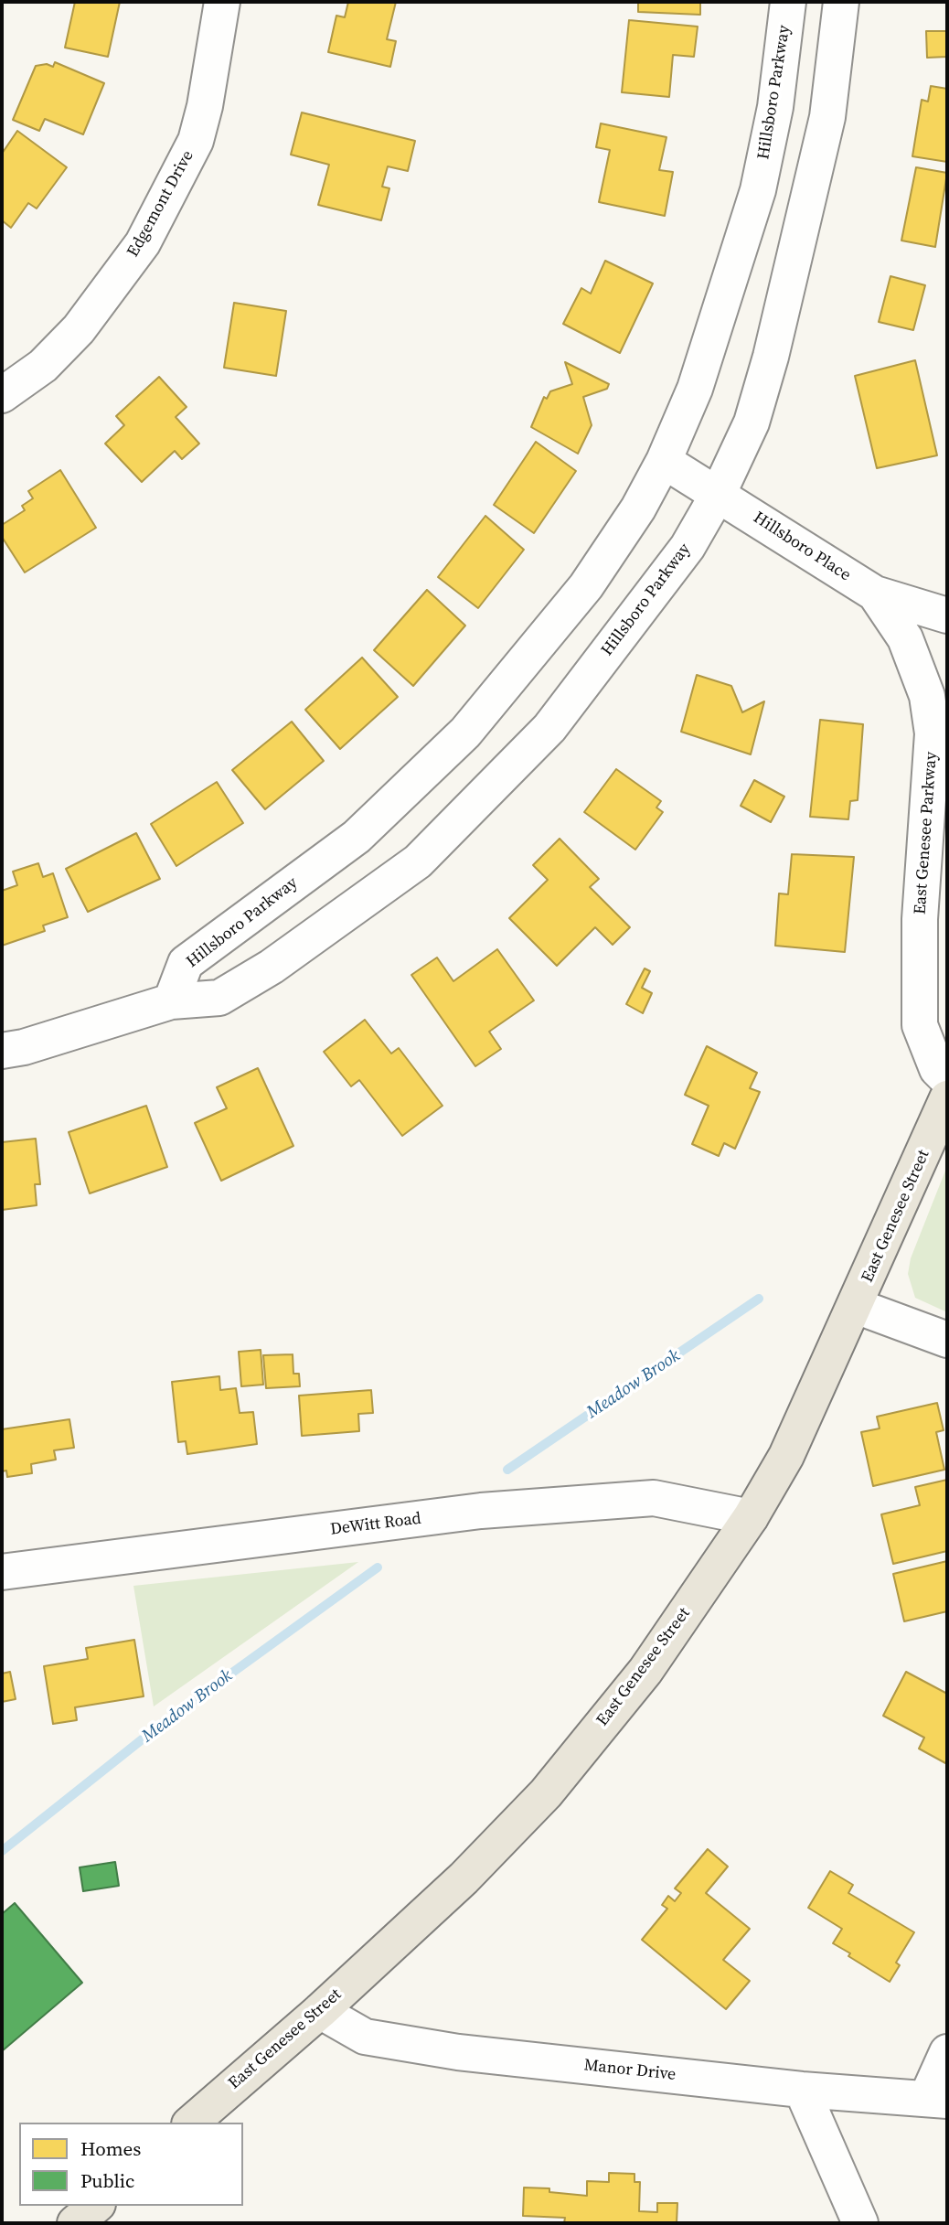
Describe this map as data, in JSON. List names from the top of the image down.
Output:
{
  "streets": {
    "main road": ["East Genesee Street"],
    "street": [
      "Hillsboro Parkway",
      "Edgemont Drive",
      "Hillsboro Place",
      "East Genesee Parkway",
      "DeWitt Road",
      "Manor Drive"
    ]
  },
  "crossings": [
    ["Hillsboro Parkway", "Hillsboro Place"],
    ["Hillsboro Place", "East Genesee Parkway"],
    ["East Genesee Street", "DeWitt Road"],
    ["East Genesee Street", "Manor Drive"]
  ],
  "water": ["Meadow Brook"],
  "legend": ["Homes", "Public"]
}
